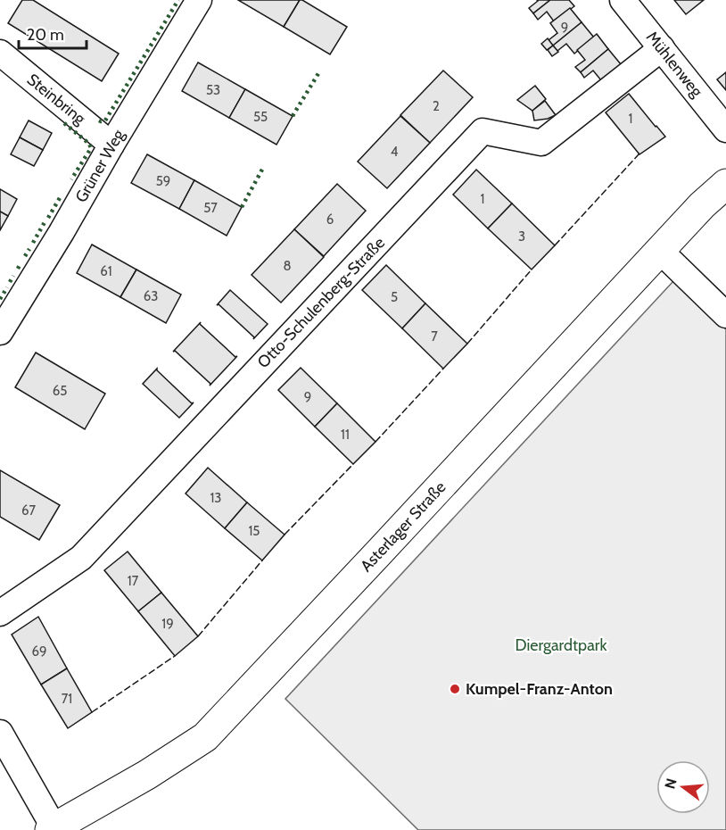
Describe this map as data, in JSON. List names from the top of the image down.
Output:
{
  "streets": {
    "main road": ["Asterlager Straße"],
    "street": [
      "Mühlenweg",
      "Steinbring",
      "Grüner Weg",
      "Otto-Schulenberg-Straße"
    ]
  },
  "crossings": [
    ["Mühlenweg", "Otto-Schulenberg-Straße"],
    ["Steinbring", "Grüner Weg"]
  ],
  "parks": ["Diergardtpark"],
  "places": ["Kumpel-Franz-Anton"],
  "house_numbers": [
    "9",
    "53",
    "2",
    "55",
    "1",
    "4",
    "59",
    "1",
    "57",
    "6",
    "3",
    "8",
    "61",
    "63",
    "5",
    "7",
    "65",
    "9",
    "11",
    "13",
    "67",
    "15",
    "17",
    "19",
    "69",
    "71"
  ],
  "scale_bar": "20 m",
  "north": "left"
}
